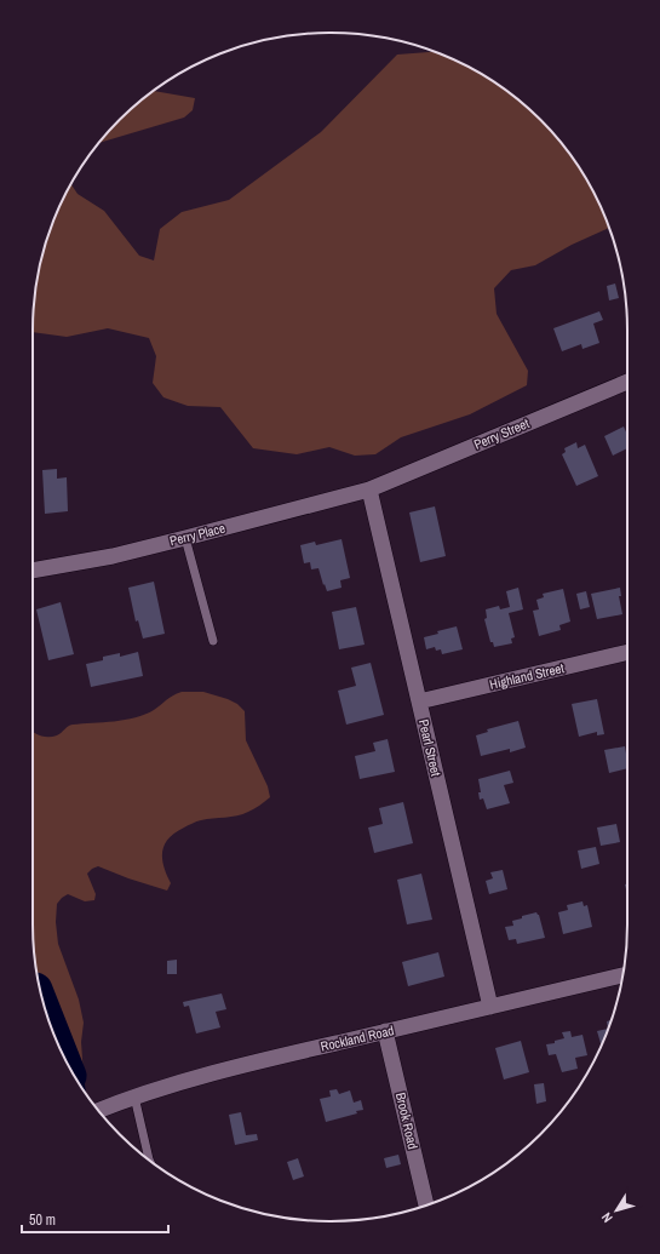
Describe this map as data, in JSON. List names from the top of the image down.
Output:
{
  "streets": {
    "street": [
      "Perry Street",
      "Perry Place",
      "Highland Street",
      "Pearl Street",
      "Rockland Road",
      "Brook Road"
    ]
  },
  "crossings": [
    ["Perry Street", "Perry Place"],
    ["Perry Street", "Pearl Street"],
    ["Perry Place", "Pearl Street"],
    ["Highland Street", "Pearl Street"],
    ["Pearl Street", "Rockland Road"],
    ["Rockland Road", "Brook Road"]
  ],
  "scale_bar": "50 m",
  "north": "bottom left"
}
